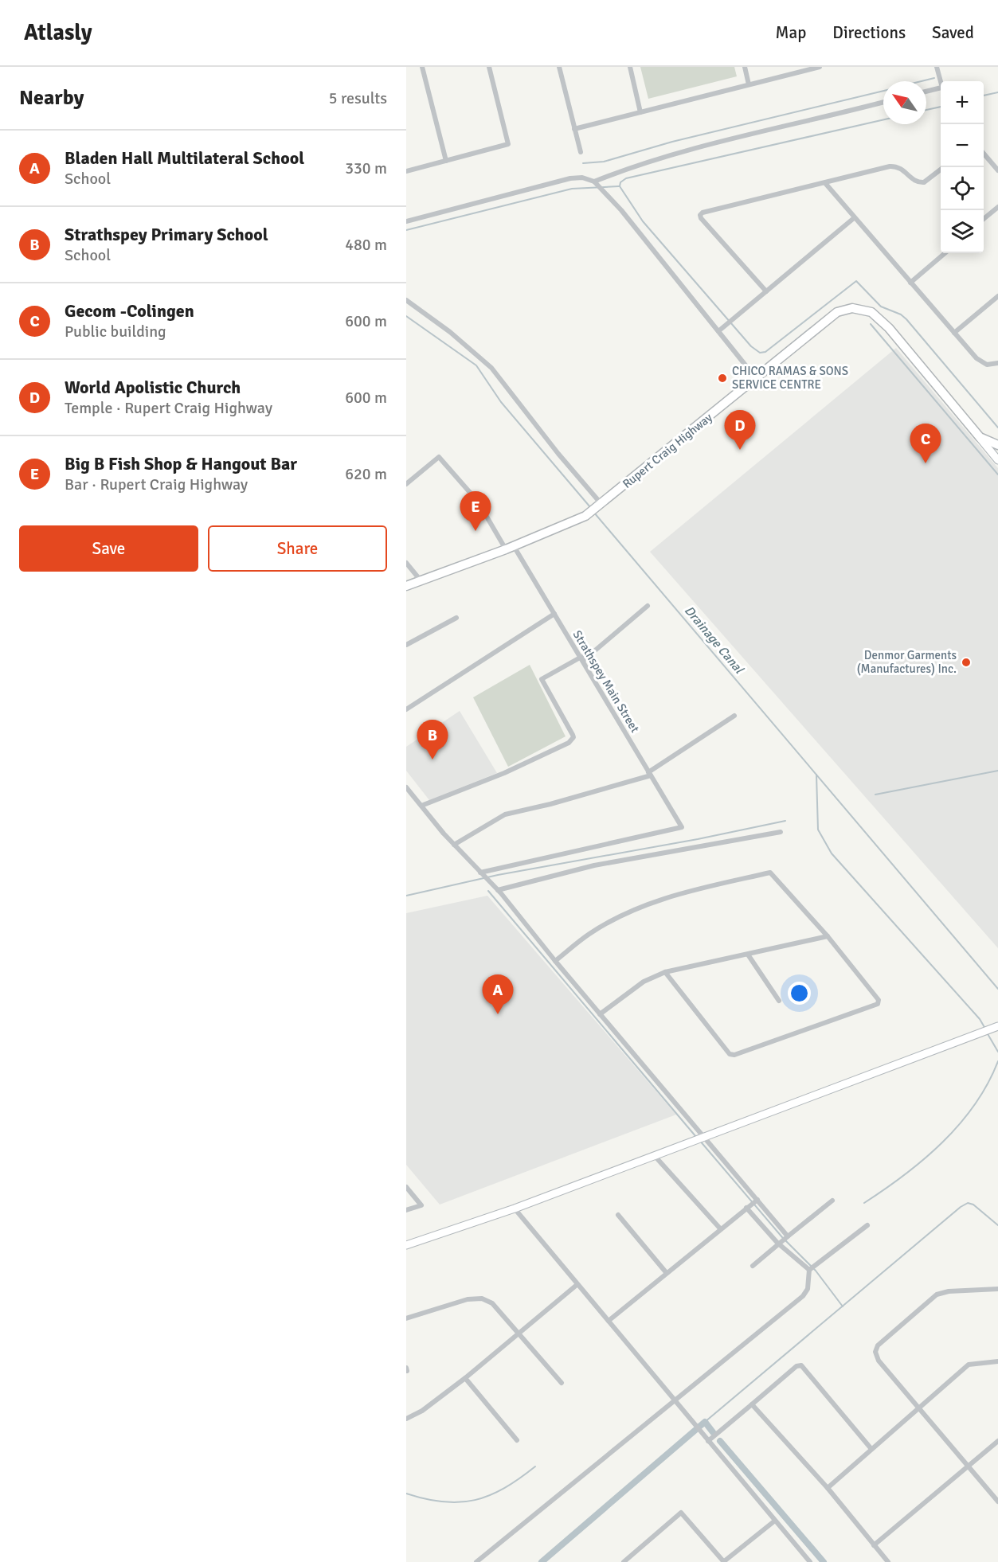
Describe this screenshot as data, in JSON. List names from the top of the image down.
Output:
{
  "streets": {
    "main road": ["Rupert Craig Highway"],
    "street": ["Strathspey Main Street"]
  },
  "crossings": [
    ["Rupert Craig Highway", "Strathspey Main Street"]
  ],
  "water": ["Drainage Canal"],
  "places": ["CHICO RAMAS & SONS SERVICE CENTRE", "Denmor Garments (Manufactures) Inc."],
  "north": "top left",
  "page": {
    "header": "Atlasly",
    "nav": ["Map", "Directions", "Saved"],
    "heading": ["Nearby", "5 results"],
    "map_buttons": ["+", "−"],
    "list": [
      {
        "mark": "A",
        "name": "Bladen Hall Multilateral School",
        "note": "School",
        "value": "330 m"
      },
      {
        "mark": "B",
        "name": "Strathspey Primary School",
        "note": "School",
        "value": "480 m"
      },
      {
        "mark": "C",
        "name": "Gecom -Colingen",
        "note": "Public building",
        "value": "600 m"
      },
      {
        "mark": "D",
        "name": "World Apolistic Church",
        "note": "Temple · Rupert Craig Highway",
        "value": "600 m"
      },
      {
        "mark": "E",
        "name": "Big B Fish Shop & Hangout Bar",
        "note": "Bar · Rupert Craig Highway",
        "value": "620 m"
      }
    ],
    "pins": [
      "D",
      "C",
      "E",
      "B",
      "A"
    ],
    "buttons": ["Save", "Share"]
  }
}
